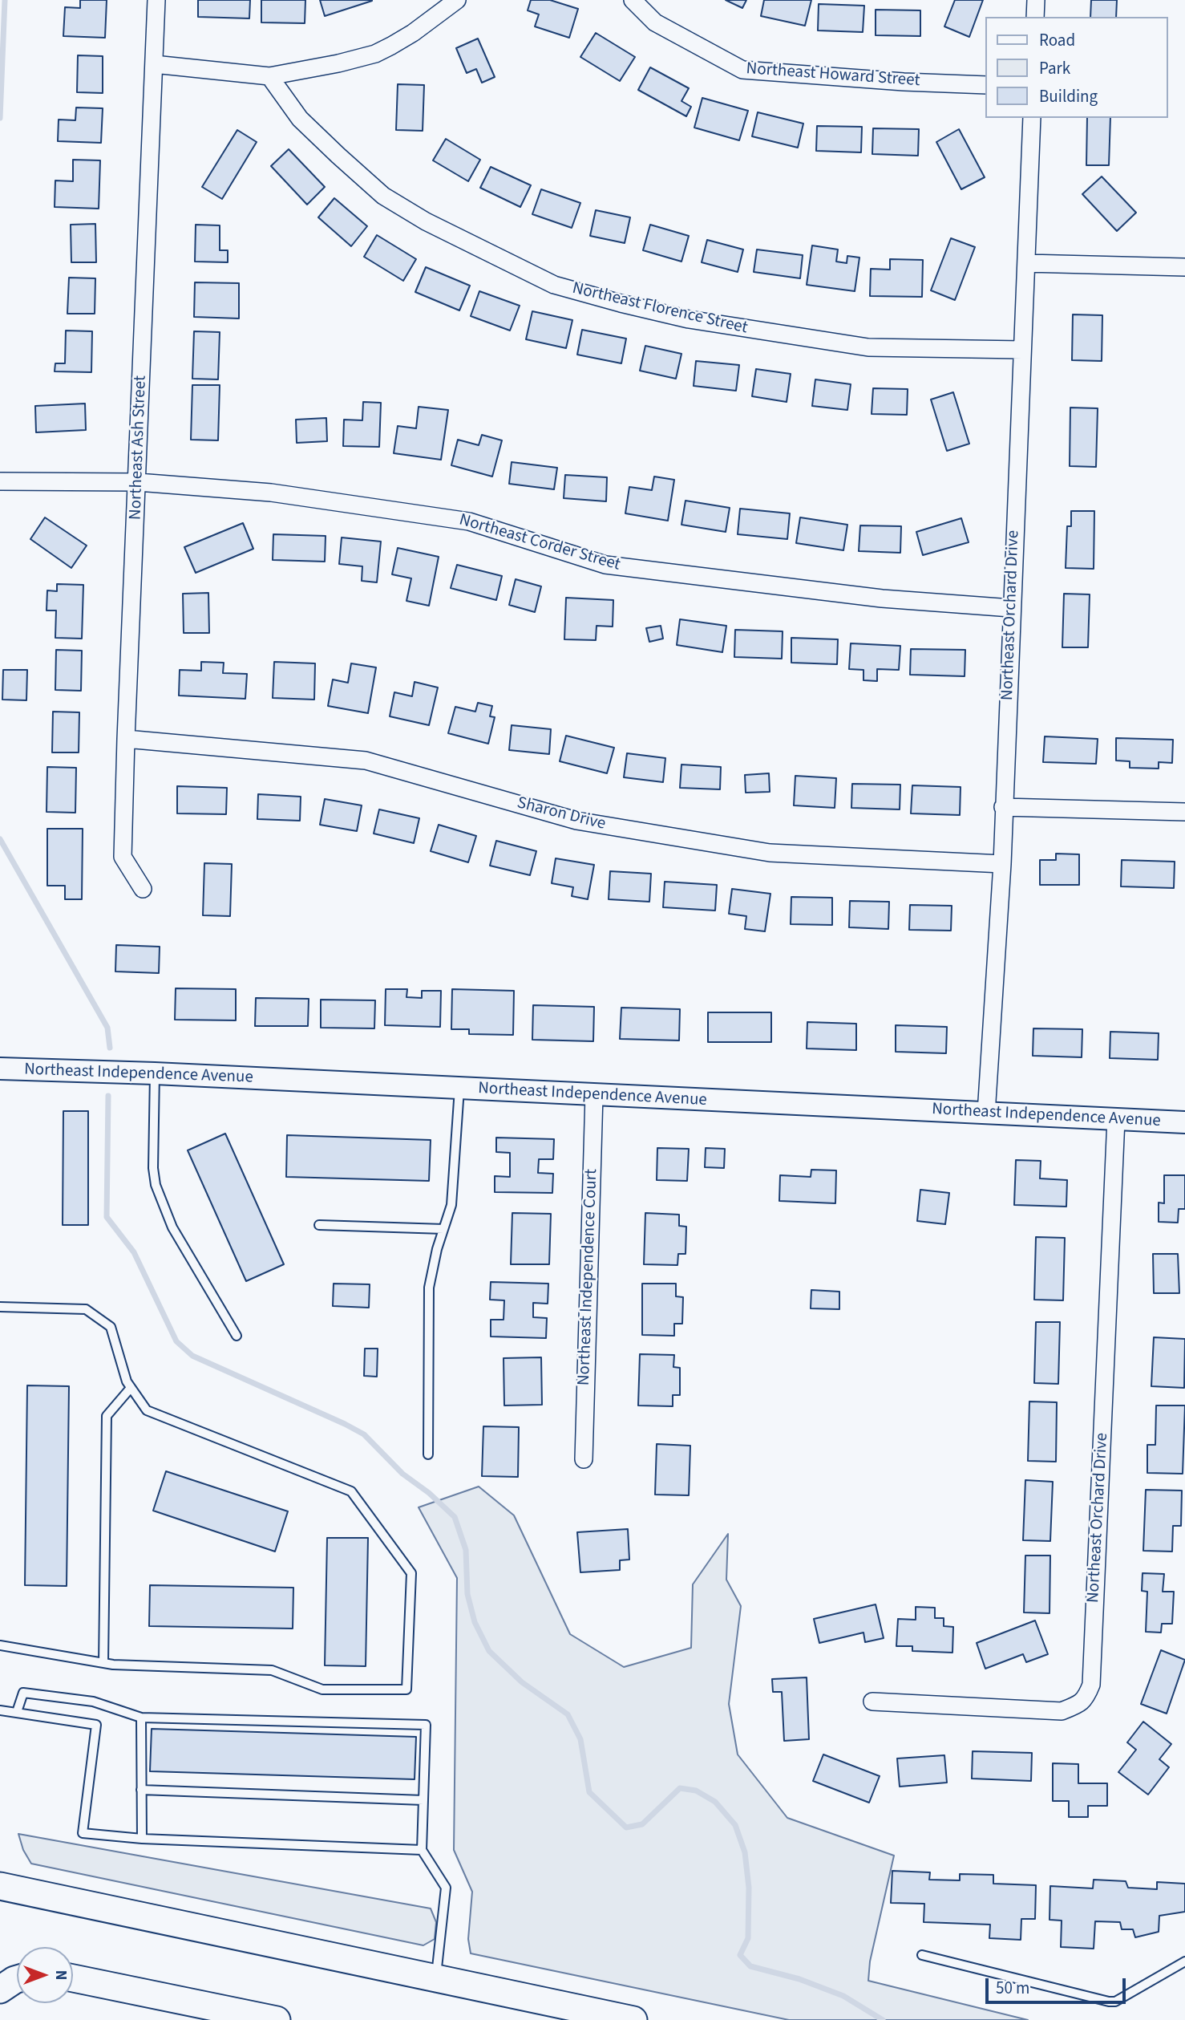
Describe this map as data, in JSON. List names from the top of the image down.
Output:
{
  "streets": {
    "street": [
      "Northeast Howard Street",
      "Northeast Florence Street",
      "Northeast Ash Street",
      "Northeast Corder Street",
      "Northeast Orchard Drive",
      "Sharon Drive",
      "Northeast Independence Avenue",
      "Northeast Independence Court"
    ]
  },
  "crossings": [
    ["Northeast Florence Street", "Northeast Orchard Drive"],
    ["Northeast Ash Street", "Northeast Corder Street"],
    ["Northeast Ash Street", "Sharon Drive"],
    ["Northeast Corder Street", "Northeast Orchard Drive"],
    ["Northeast Orchard Drive", "Sharon Drive"],
    ["Northeast Orchard Drive", "Northeast Independence Avenue"],
    ["Northeast Independence Avenue", "Northeast Independence Court"]
  ],
  "legend": ["Road", "Park", "Building"],
  "scale_bar": "50 m",
  "north": "right"
}
